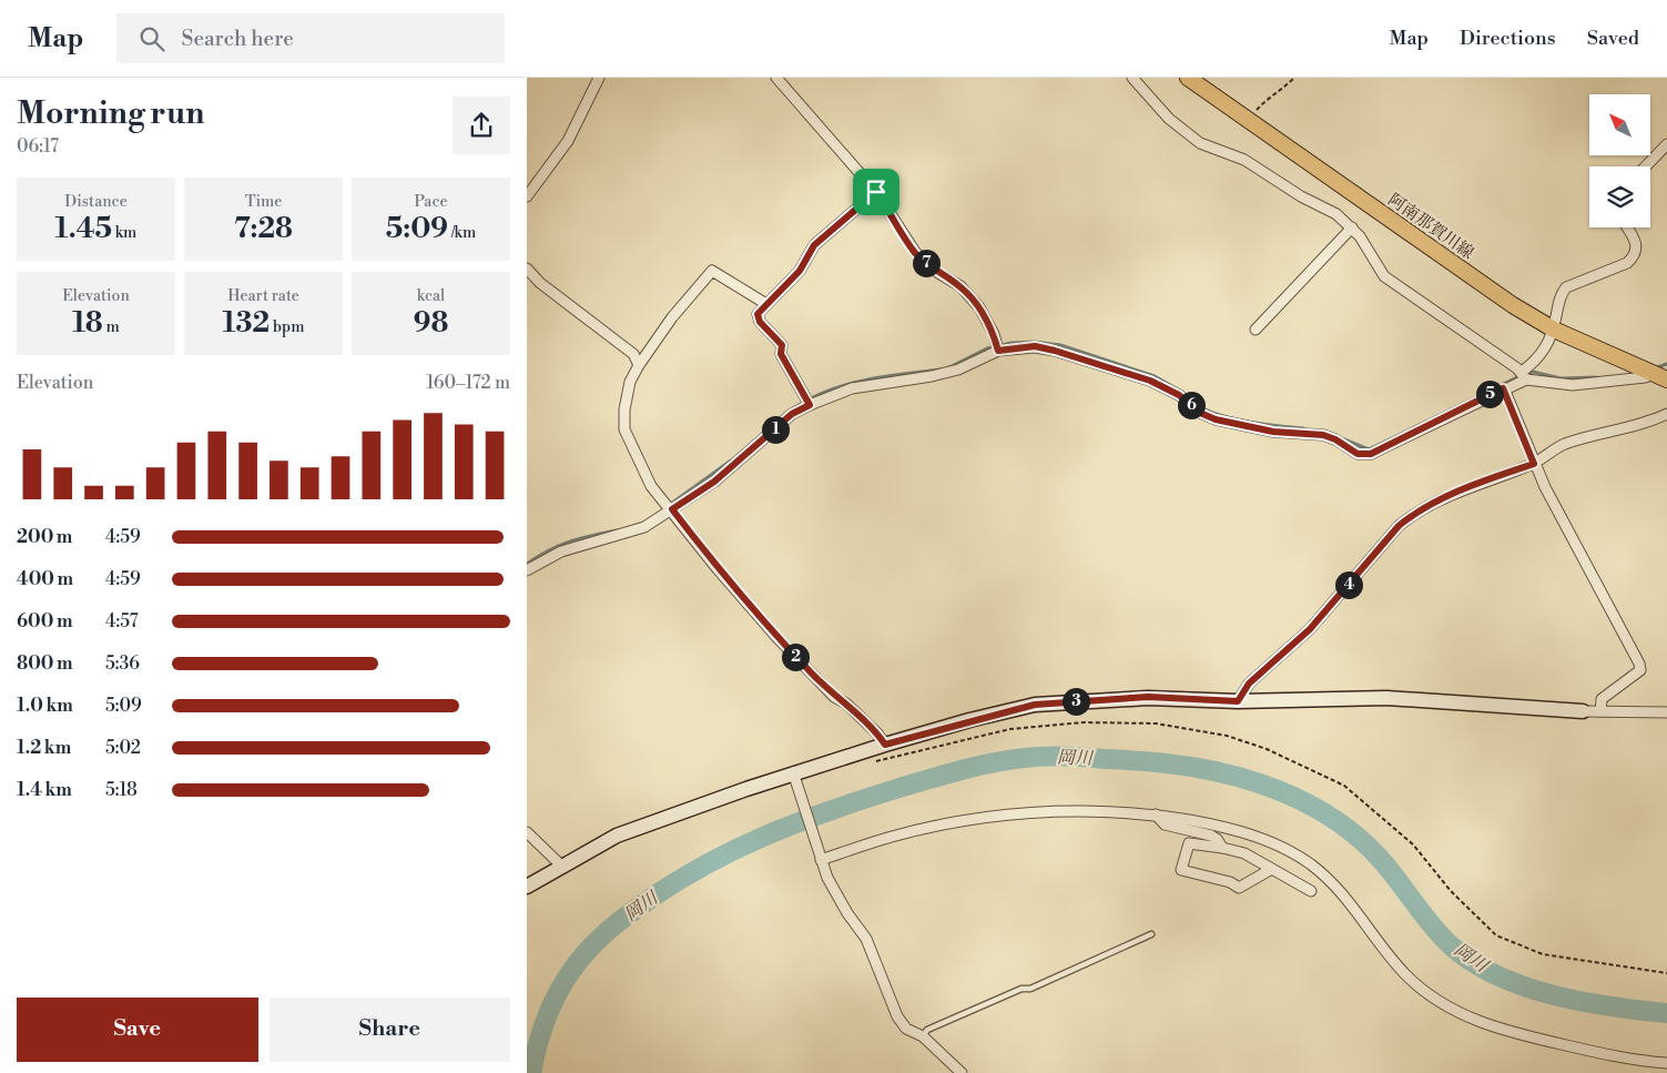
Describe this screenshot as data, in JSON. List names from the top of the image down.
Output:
{
  "streets": {
    "main road": ["阿南那賀川線"]
  },
  "water": ["岡川"],
  "north": "top left",
  "page": {
    "header": "Map",
    "search": "Search here",
    "nav": ["Map", "Directions", "Saved"],
    "heading": ["Morning run", "06:17"],
    "stats": [
      ["Distance", "1.45 km"],
      ["Time", "7:28"],
      ["Pace", "5:09 /km"],
      ["Elevation", "18 m"],
      ["Heart rate", "132 bpm"],
      ["kcal", "98"]
    ],
    "pins": [
      "7",
      "5",
      "6",
      "1",
      "4",
      "2",
      "3"
    ],
    "chart": ["Elevation", "160–172 m"],
    "list": [
      {
        "name": "200 m",
        "note": "4:59"
      },
      {
        "name": "400 m",
        "note": "4:59"
      },
      {
        "name": "600 m",
        "note": "4:57"
      },
      {
        "name": "800 m",
        "note": "5:36"
      },
      {
        "name": "1.0 km",
        "note": "5:09"
      },
      {
        "name": "1.2 km",
        "note": "5:02"
      },
      {
        "name": "1.4 km",
        "note": "5:18"
      }
    ],
    "buttons": ["Save", "Share"]
  }
}
